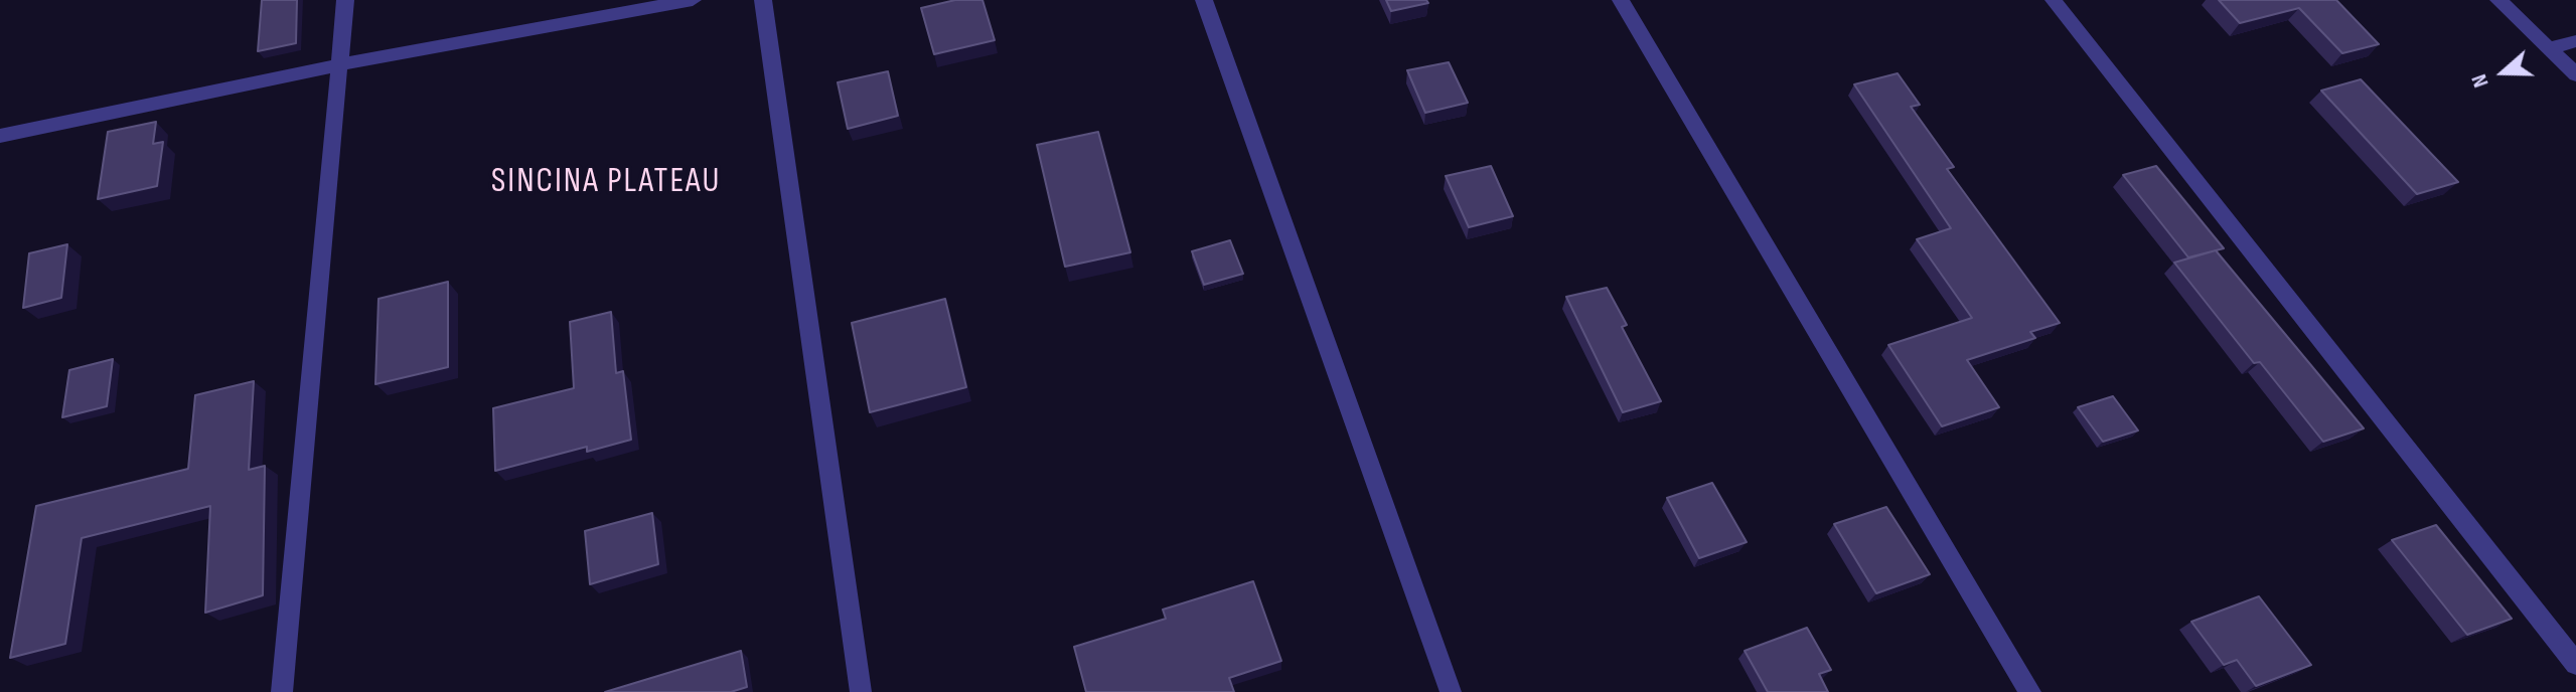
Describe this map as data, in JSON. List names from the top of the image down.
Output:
{
  "districts": ["SINCINA PLATEAU"],
  "north": "left"
}
